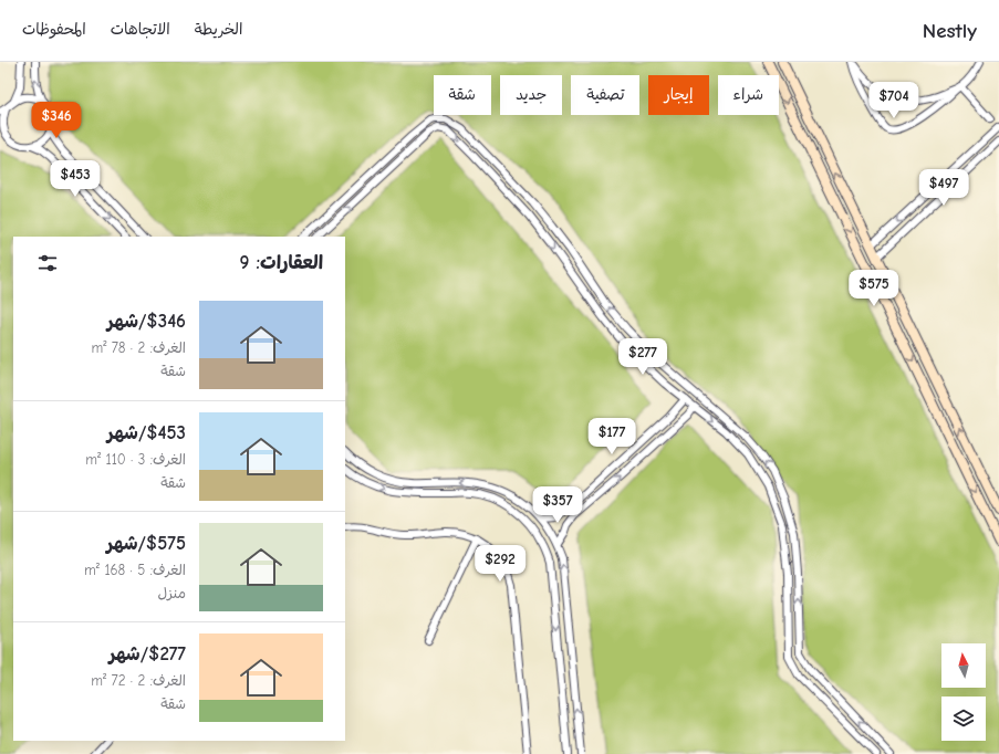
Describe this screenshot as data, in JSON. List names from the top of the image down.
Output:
{
  "north": "top",
  "page": {
    "header": "Nestly",
    "nav": ["الخريطة", "الاتجاهات", "المحفوظات"],
    "chip": [
      "شراء",
      "إيجار",
      "تصفية",
      "جديد",
      "شقة"
    ],
    "price": [
      "$704",
      "$346",
      "$453",
      "$497",
      "$575",
      "$277",
      "$177",
      "$357",
      "$292"
    ],
    "heading": "العقارات: 9",
    "list": [
      {
        "name": "$346/شهر",
        "note": "الغرف: 2 · 78 m² · شقة"
      },
      {
        "name": "$453/شهر",
        "note": "الغرف: 3 · 110 m² · شقة"
      },
      {
        "name": "$575/شهر",
        "note": "الغرف: 5 · 168 m² · منزل"
      },
      {
        "name": "$277/شهر",
        "note": "الغرف: 2 · 72 m² · شقة"
      }
    ]
  }
}
